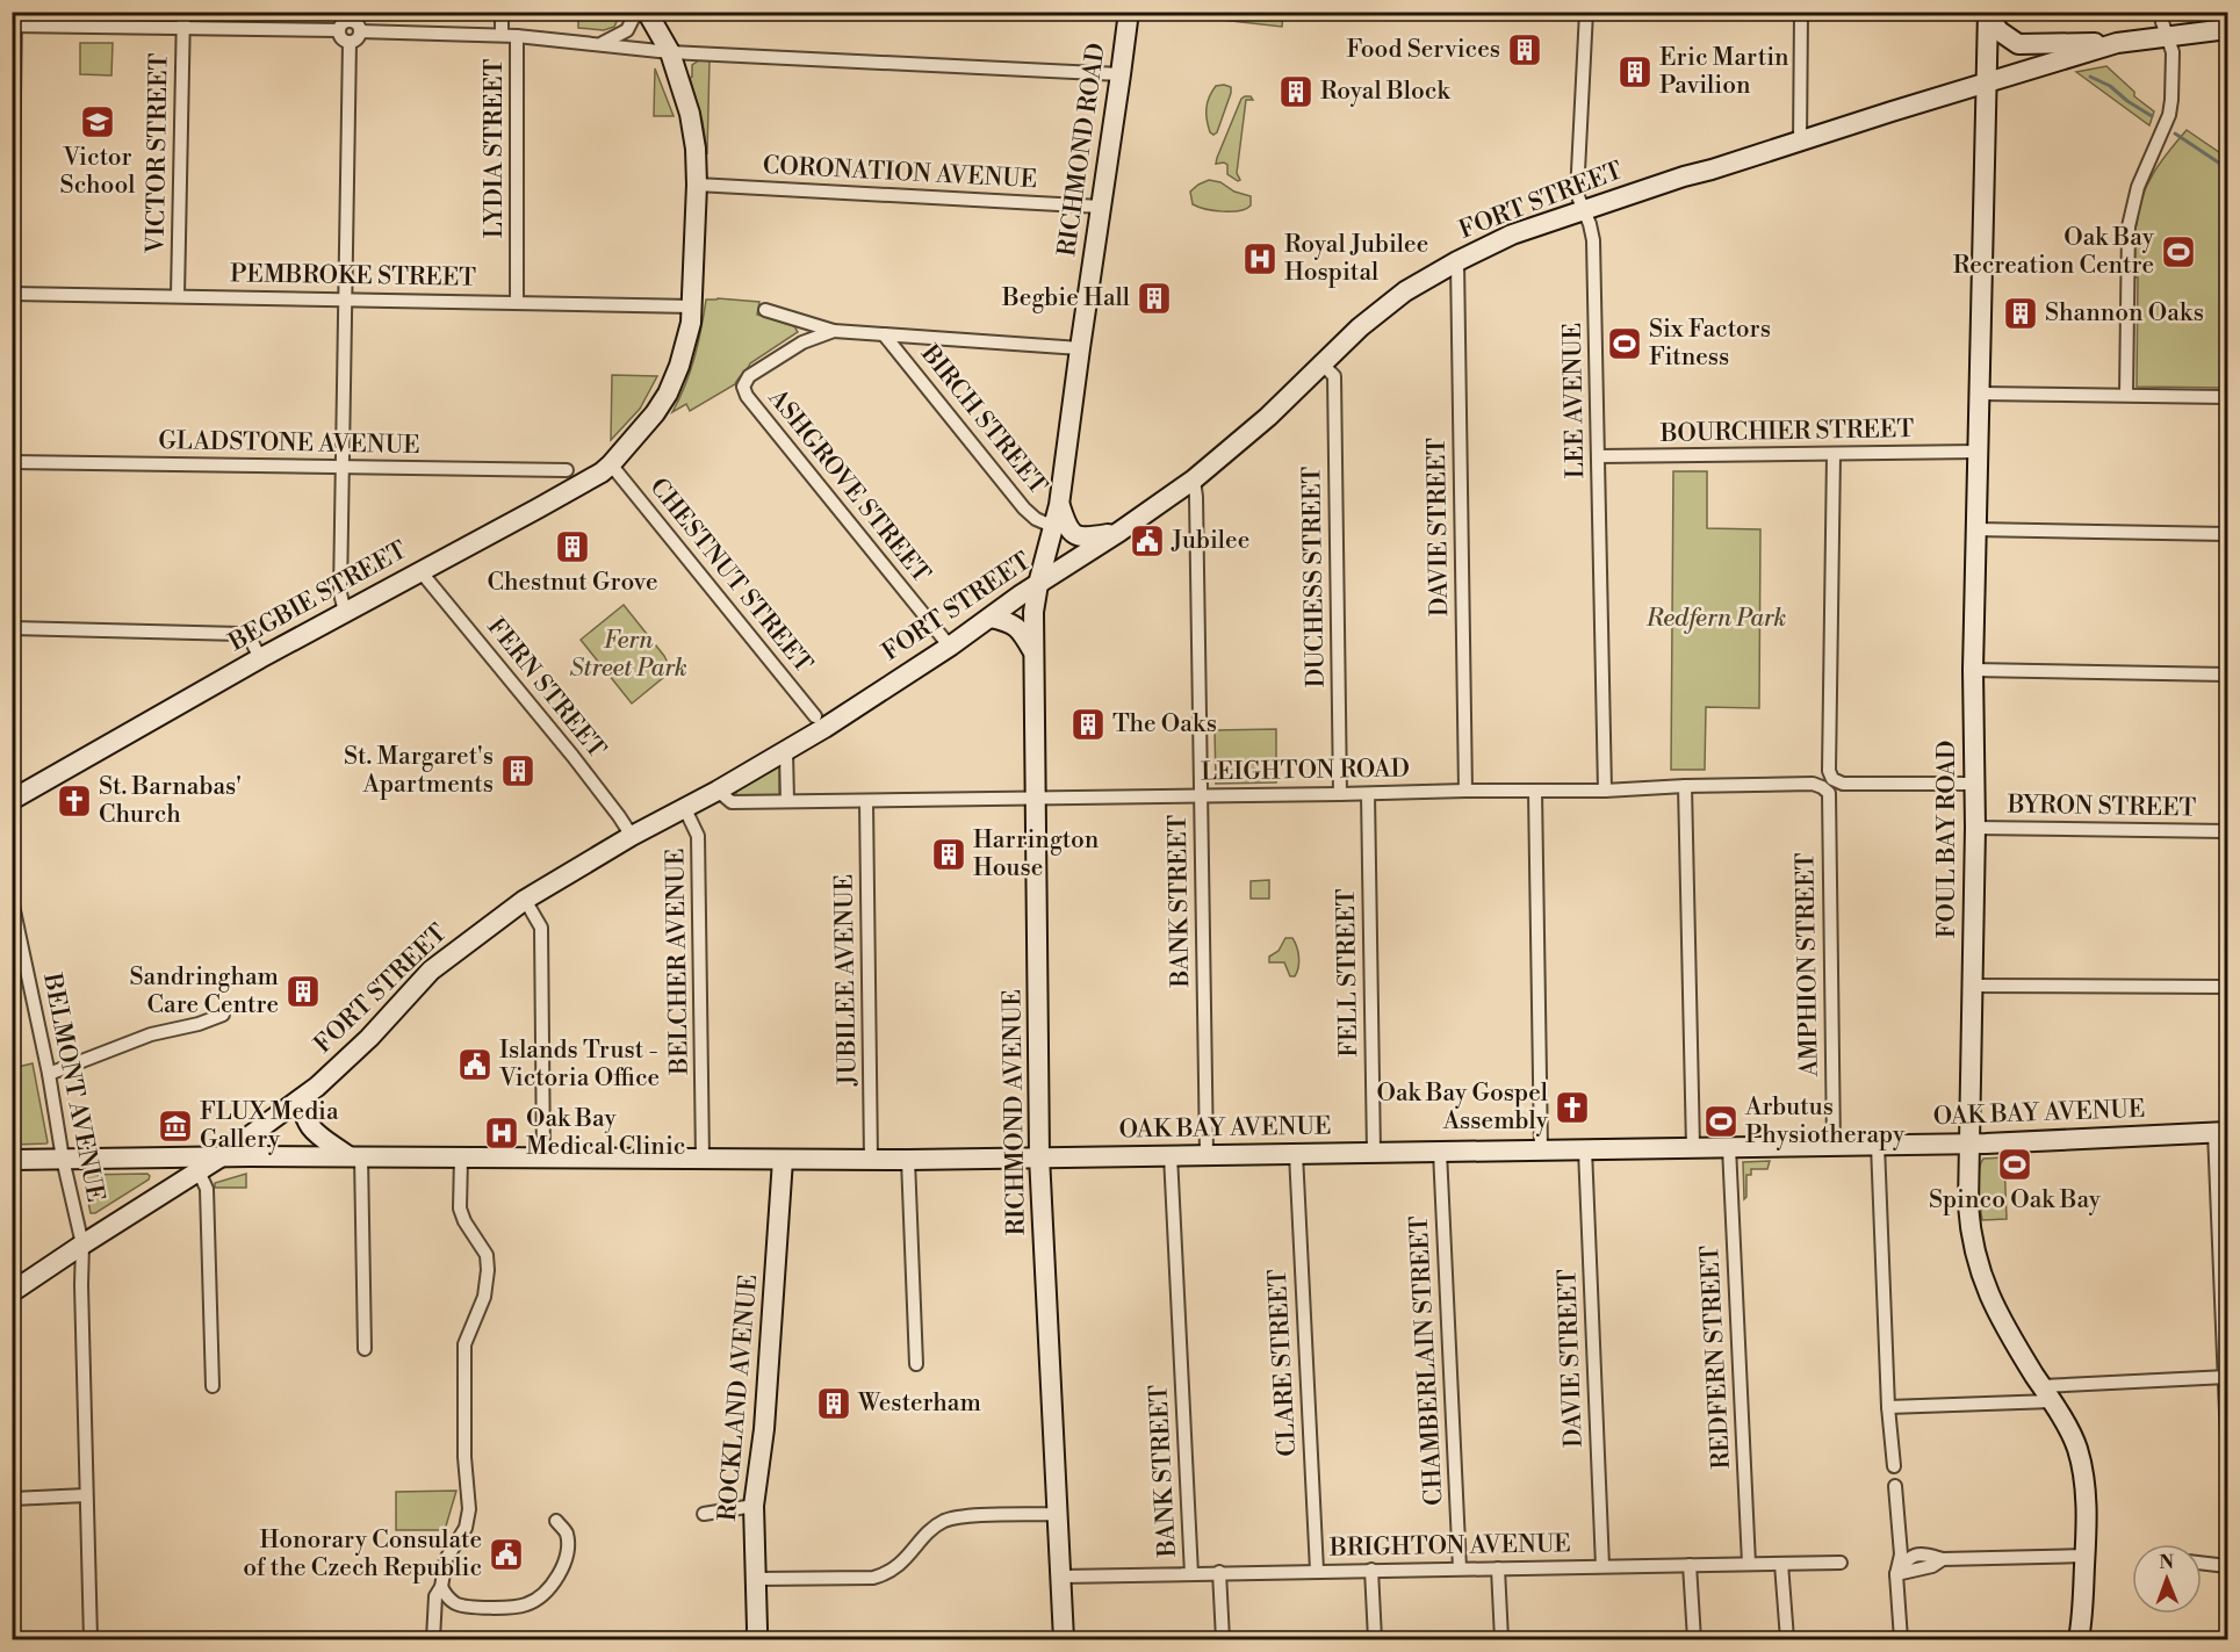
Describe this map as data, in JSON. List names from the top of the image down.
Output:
{
  "streets": {
    "main road": [
      "RICHMOND ROAD",
      "FORT STREET",
      "BEGBIE STREET",
      "FOUL BAY ROAD",
      "RICHMOND AVENUE",
      "OAK BAY AVENUE",
      "ROCKLAND AVENUE"
    ],
    "street": [
      "LYDIA STREET",
      "VICTOR STREET",
      "CORONATION AVENUE",
      "PEMBROKE STREET",
      "LEE AVENUE",
      "BIRCH STREET",
      "BOURCHIER STREET",
      "GLADSTONE AVENUE",
      "ASHGROVE STREET",
      "DAVIE STREET",
      "CHESTNUT STREET",
      "DUCHESS STREET",
      "FERN STREET",
      "LEIGHTON ROAD",
      "BYRON STREET",
      "BANK STREET",
      "BELCHER AVENUE",
      "AMPHION STREET",
      "FELL STREET",
      "JUBILEE AVENUE",
      "BELMONT AVENUE",
      "REDFERN STREET",
      "CHAMBERLAIN STREET",
      "CLARE STREET",
      "BRIGHTON AVENUE"
    ]
  },
  "crossings": [
    ["LYDIA STREET", "PEMBROKE STREET"],
    ["RICHMOND ROAD", "CORONATION AVENUE"],
    ["RICHMOND ROAD", "FORT STREET"],
    ["RICHMOND ROAD", "BIRCH STREET"],
    ["RICHMOND ROAD", "RICHMOND AVENUE"],
    ["VICTOR STREET", "PEMBROKE STREET"],
    ["CORONATION AVENUE", "BEGBIE STREET"],
    ["FORT STREET", "LEE AVENUE"],
    ["FORT STREET", "ASHGROVE STREET"],
    ["FORT STREET", "DAVIE STREET"],
    ["FORT STREET", "DUCHESS STREET"],
    ["FORT STREET", "FERN STREET"],
    ["FORT STREET", "LEIGHTON ROAD"],
    ["FORT STREET", "FOUL BAY ROAD"],
    ["FORT STREET", "BANK STREET"],
    ["FORT STREET", "BELCHER AVENUE"],
    ["FORT STREET", "BELMONT AVENUE"],
    ["FORT STREET", "RICHMOND AVENUE"],
    ["FORT STREET", "OAK BAY AVENUE"],
    ["PEMBROKE STREET", "BEGBIE STREET"],
    ["LEE AVENUE", "BOURCHIER STREET"],
    ["LEE AVENUE", "LEIGHTON ROAD"],
    ["BOURCHIER STREET", "FOUL BAY ROAD"],
    ["BOURCHIER STREET", "AMPHION STREET"],
    ["DAVIE STREET", "LEIGHTON ROAD"],
    ["DAVIE STREET", "OAK BAY AVENUE"],
    ["DAVIE STREET", "BRIGHTON AVENUE"],
    ["CHESTNUT STREET", "BEGBIE STREET"],
    ["DUCHESS STREET", "LEIGHTON ROAD"],
    ["BEGBIE STREET", "FERN STREET"],
    ["LEIGHTON ROAD", "FOUL BAY ROAD"],
    ["LEIGHTON ROAD", "BANK STREET"],
    ["LEIGHTON ROAD", "AMPHION STREET"],
    ["LEIGHTON ROAD", "FELL STREET"],
    ["LEIGHTON ROAD", "JUBILEE AVENUE"],
    ["LEIGHTON ROAD", "RICHMOND AVENUE"],
    ["BYRON STREET", "FOUL BAY ROAD"],
    ["FOUL BAY ROAD", "OAK BAY AVENUE"],
    ["BANK STREET", "OAK BAY AVENUE"],
    ["BANK STREET", "BRIGHTON AVENUE"],
    ["BELCHER AVENUE", "OAK BAY AVENUE"],
    ["AMPHION STREET", "OAK BAY AVENUE"],
    ["FELL STREET", "OAK BAY AVENUE"],
    ["JUBILEE AVENUE", "OAK BAY AVENUE"],
    ["BELMONT AVENUE", "OAK BAY AVENUE"],
    ["RICHMOND AVENUE", "OAK BAY AVENUE"],
    ["RICHMOND AVENUE", "BRIGHTON AVENUE"],
    ["OAK BAY AVENUE", "REDFERN STREET"],
    ["OAK BAY AVENUE", "CHAMBERLAIN STREET"],
    ["OAK BAY AVENUE", "CLARE STREET"],
    ["OAK BAY AVENUE", "ROCKLAND AVENUE"],
    ["REDFERN STREET", "BRIGHTON AVENUE"],
    ["CHAMBERLAIN STREET", "BRIGHTON AVENUE"],
    ["CLARE STREET", "BRIGHTON AVENUE"]
  ],
  "parks": ["Redfern Park", "Fern Street Park"],
  "places": {
    "building": [
      "Food Services",
      "Eric Martin Pavilion",
      "Royal Block",
      "Begbie Hall",
      "Shannon Oaks",
      "Chestnut Grove",
      "The Oaks",
      "St. Margaret's Apartments",
      "Harrington House",
      "Sandringham Care Centre",
      "Westerham"
    ],
    "school or university": ["Victor School"],
    "sports": [
      "Oak Bay Recreation Centre",
      "Six Factors Fitness",
      "Arbutus Physiotherapy",
      "Spinco Oak Bay"
    ],
    "hospital": ["Royal Jubilee Hospital", "Oak Bay Medical Clinic"],
    "public building": ["Jubilee", "Islands Trust - Victoria Office", "Honorary Consulate of the Czech Republic"],
    "church": ["St. Barnabas' Church", "Oak Bay Gospel Assembly"],
    "museum": ["FLUX Media Gallery"]
  },
  "north": "top"
}
